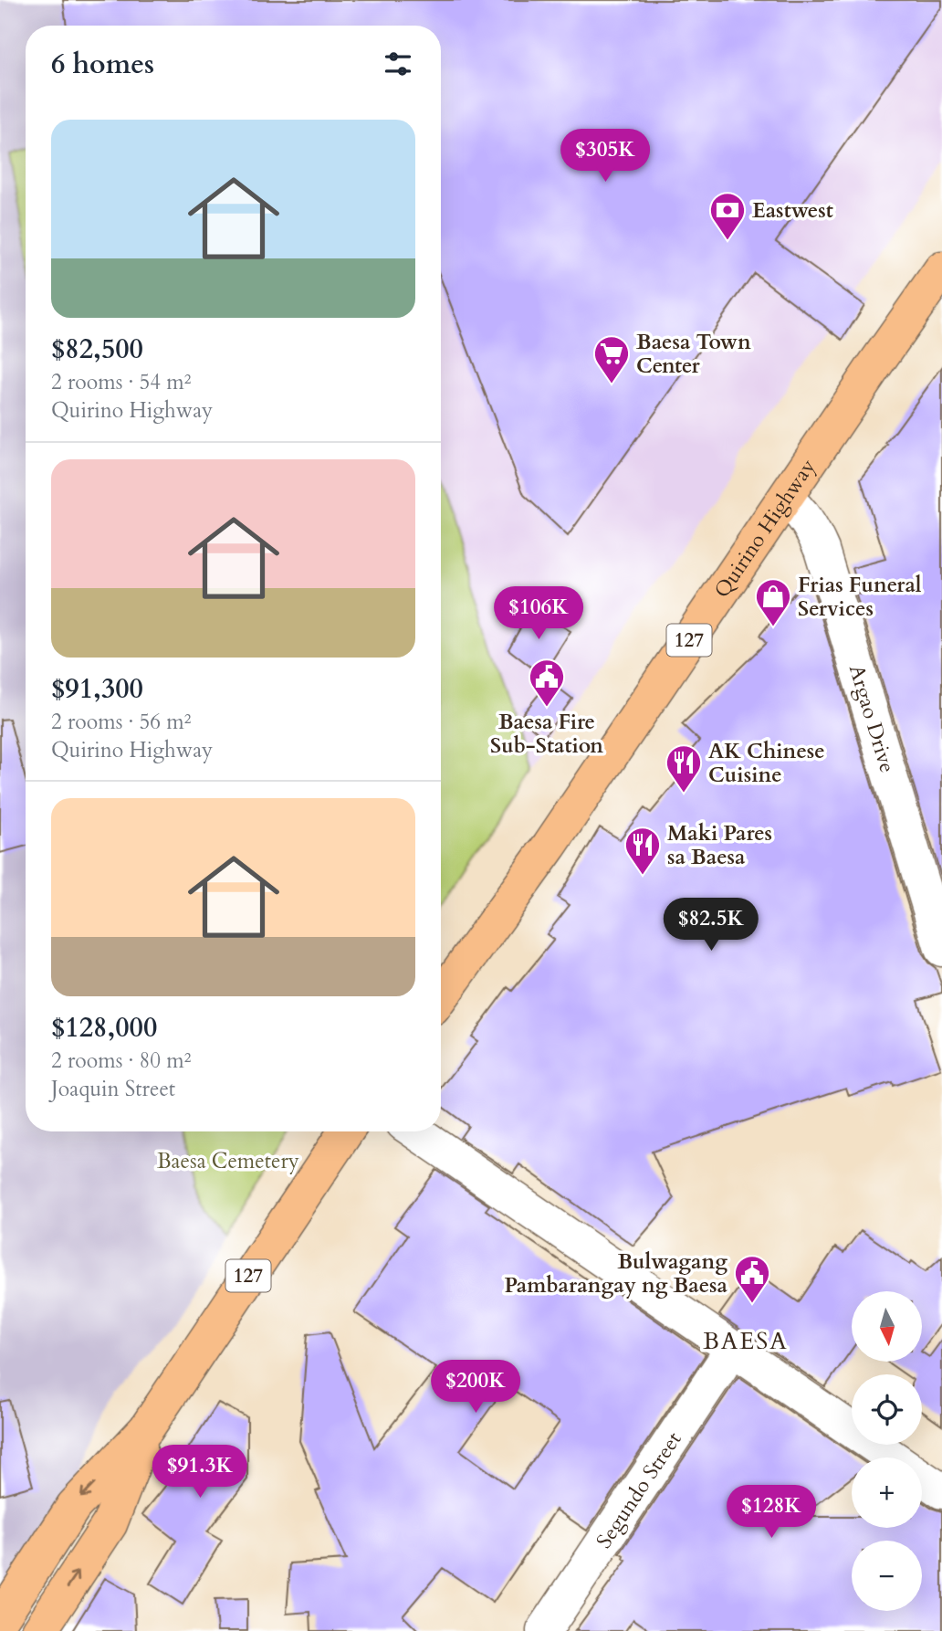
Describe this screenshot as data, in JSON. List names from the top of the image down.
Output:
{
  "streets": {
    "main road": ["Quirino Highway", "127"],
    "street": ["Argao Drive", "Segundo Street"]
  },
  "crossings": [
    ["Quirino Highway", "Argao Drive"]
  ],
  "districts": ["BAESA"],
  "parks": ["Baesa Cemetery"],
  "places": {
    "bank": ["Eastwest"],
    "supermarket": ["Baesa Town Center"],
    "shop": ["Frias Funeral Services"],
    "public building": ["Baesa Fire Sub-Station", "Bulwagang Pambarangay ng Baesa"],
    "restaurant": ["AK Chinese Cuisine", "Maki Pares sa Baesa"]
  },
  "north": "bottom",
  "page": {
    "heading": "6 homes",
    "list": [
      {
        "name": "$82,500",
        "note": "2 rooms · 54 m² · Quirino Highway"
      },
      {
        "name": "$91,300",
        "note": "2 rooms · 56 m² · Quirino Highway"
      },
      {
        "name": "$128,000",
        "note": "2 rooms · 80 m² · Joaquin Street"
      }
    ],
    "price": [
      "$305K",
      "$106K",
      "$82.5K",
      "$200K",
      "$91.3K",
      "$128K"
    ],
    "map_buttons": ["+", "−"]
  }
}
